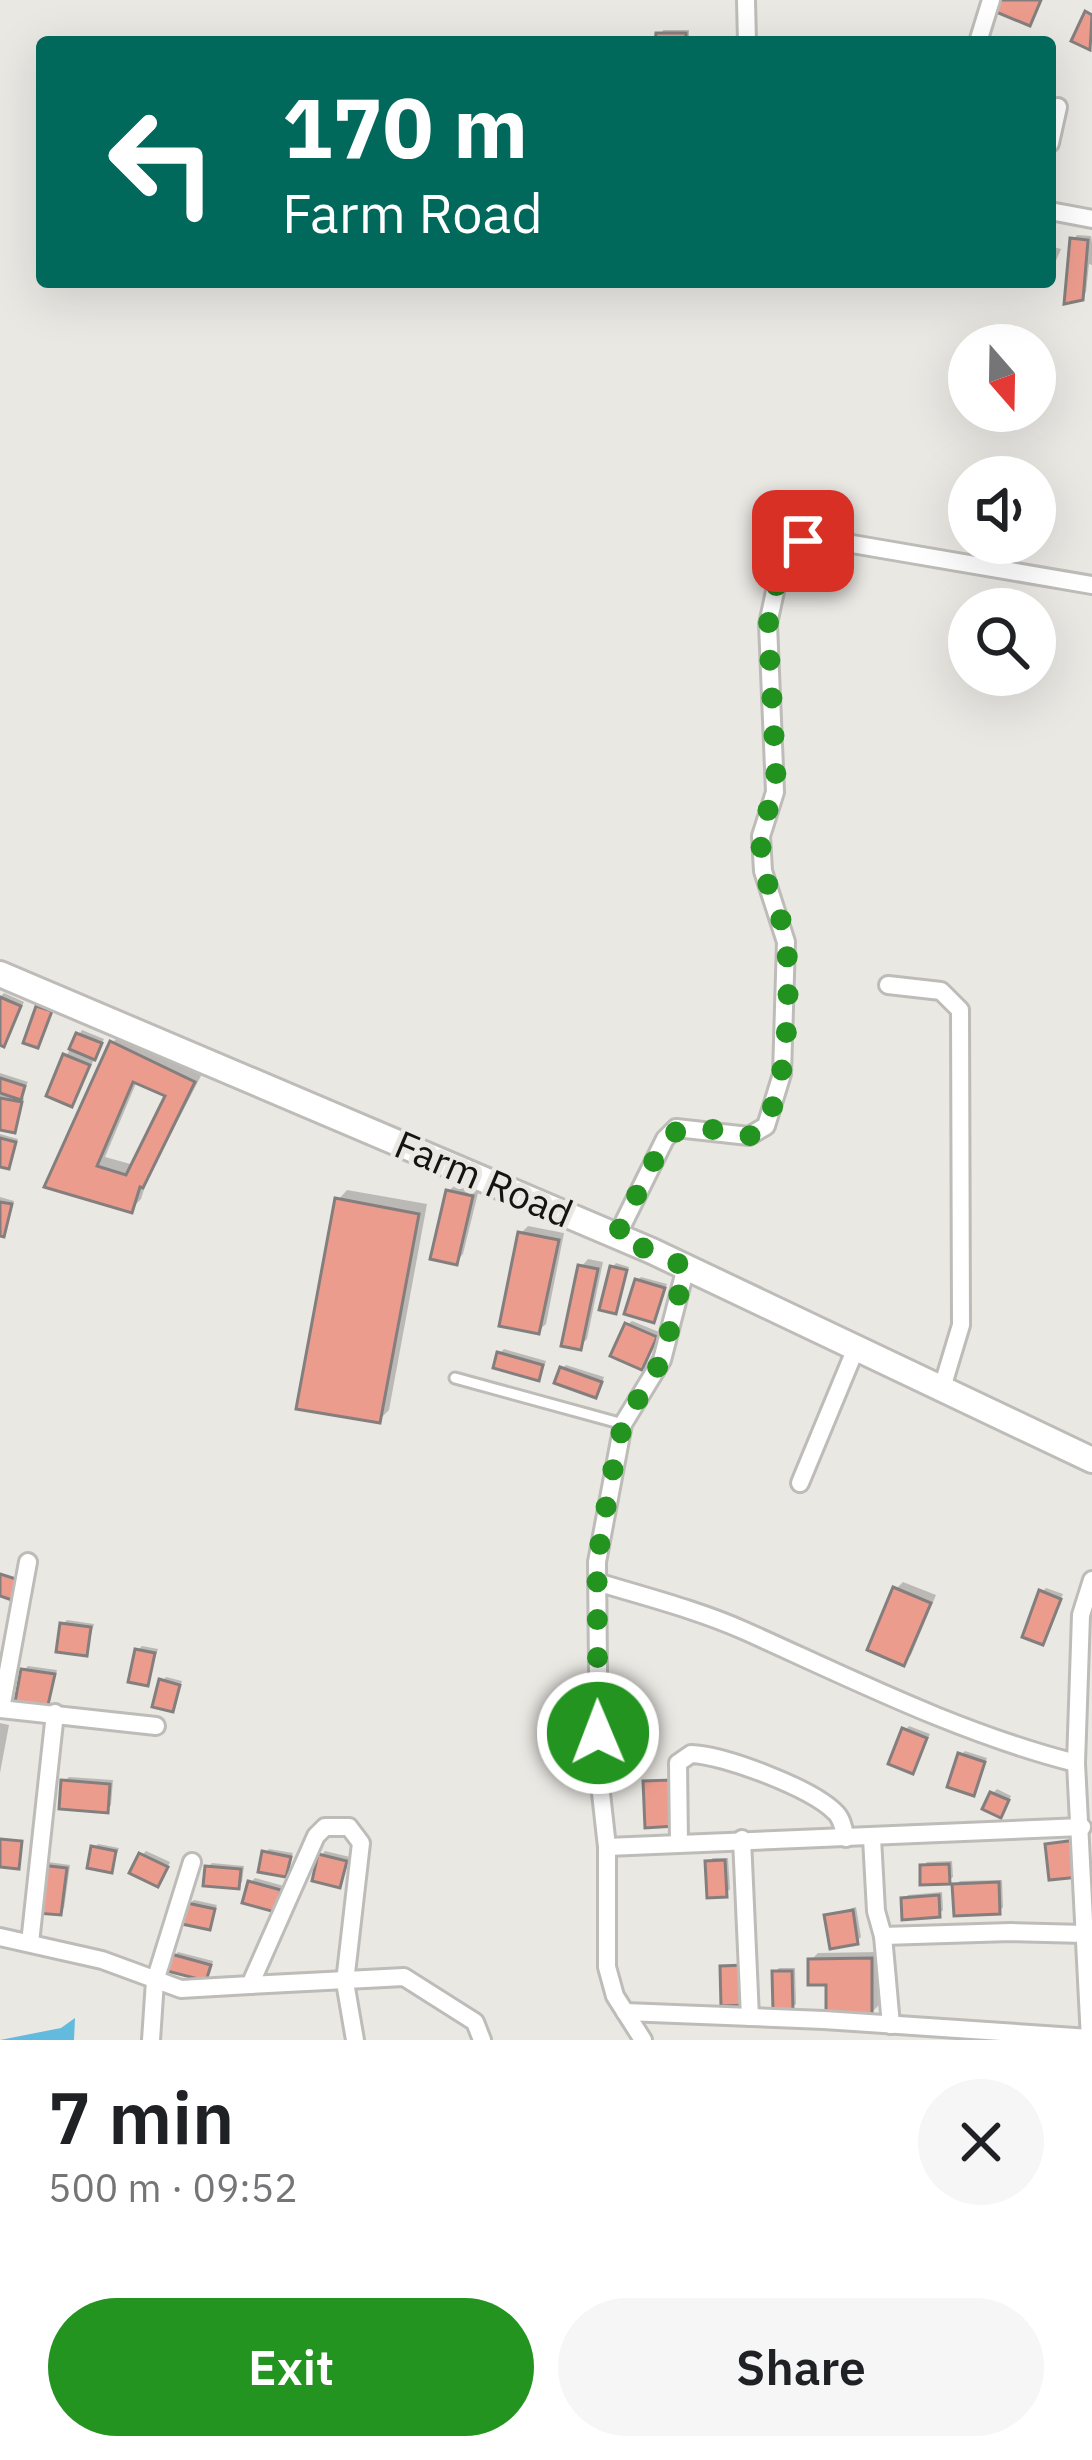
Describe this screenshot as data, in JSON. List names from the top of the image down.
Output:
{
  "streets": {
    "main road": ["Farm Road"]
  },
  "north": "bottom",
  "page": {
    "turn": ["170 m", "Farm Road"],
    "heading": ["7 min", "500 m · 09:52"],
    "buttons": ["Exit", "Share"]
  }
}
